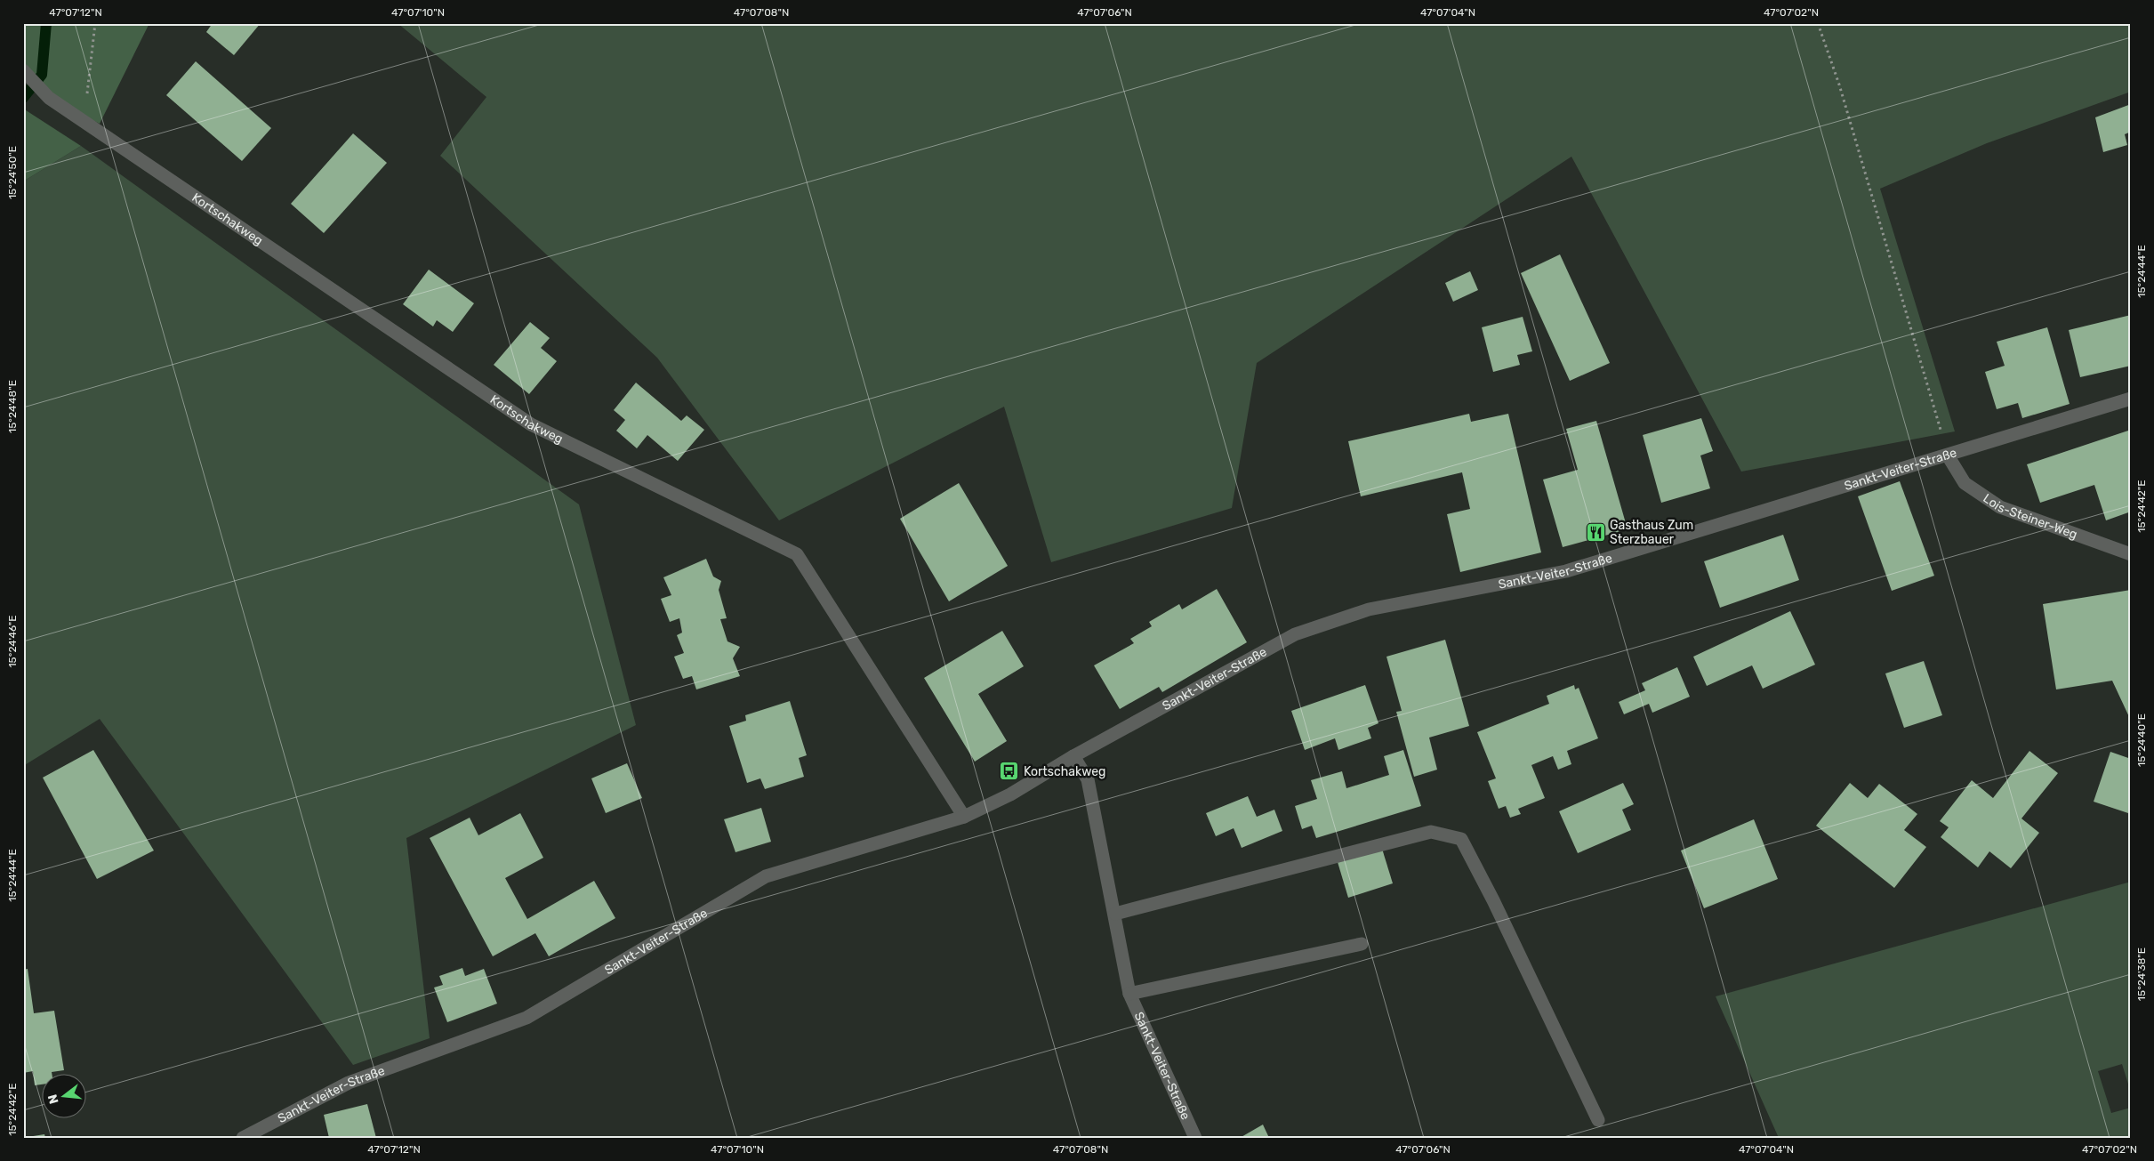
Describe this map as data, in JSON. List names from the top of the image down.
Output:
{
  "streets": {
    "street": ["Kortschakweg", "Sankt-Veiter-Straße", "Lois-Steiner-Weg"]
  },
  "crossings": [
    ["Kortschakweg", "Sankt-Veiter-Straße"],
    ["Sankt-Veiter-Straße", "Lois-Steiner-Weg"]
  ],
  "places": {
    "restaurant": ["Gasthaus Zum Sterzbauer"],
    "bus stop": ["Kortschakweg"]
  },
  "north": "left",
  "coordinates": [
    "47°07'12\"N",
    "47°07'10\"N",
    "47°07'08\"N",
    "47°07'06\"N",
    "47°07'04\"N",
    "47°07'02\"N",
    "15°24'50\"E",
    "15°24'44\"E",
    "15°24'48\"E",
    "15°24'42\"E",
    "15°24'46\"E",
    "15°24'40\"E",
    "15°24'38\"E"
  ]
}
